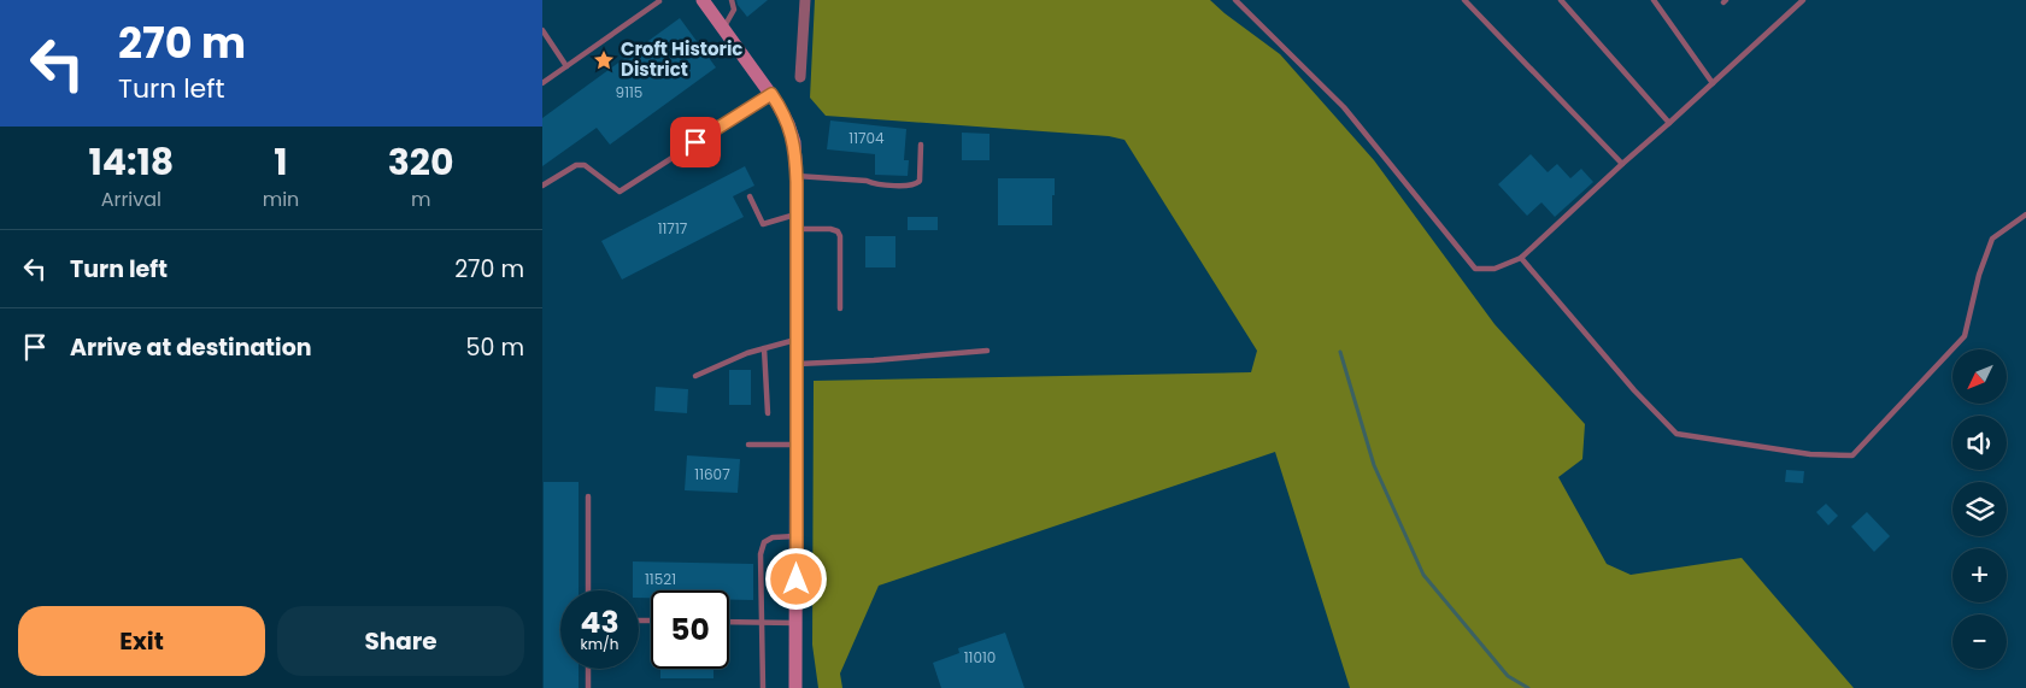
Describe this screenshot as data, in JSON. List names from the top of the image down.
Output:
{
  "places": {
    "place": ["Croft Historic District"]
  },
  "house_numbers": [
    "9115",
    "11704",
    "11717",
    "11607",
    "11521",
    "11010"
  ],
  "north": "bottom left",
  "page": {
    "turn": ["270 m", "Turn left"],
    "eta": [
      "14:18",
      "Arrival",
      "1",
      "min",
      "320",
      "m"
    ],
    "list": [
      {
        "name": "Turn left",
        "value": "270 m"
      },
      {
        "name": "Arrive at destination",
        "value": "50 m"
      }
    ],
    "map_buttons": ["+", "−"],
    "speed": "43 km/h",
    "limit": "50",
    "buttons": ["Exit", "Share"]
  }
}
